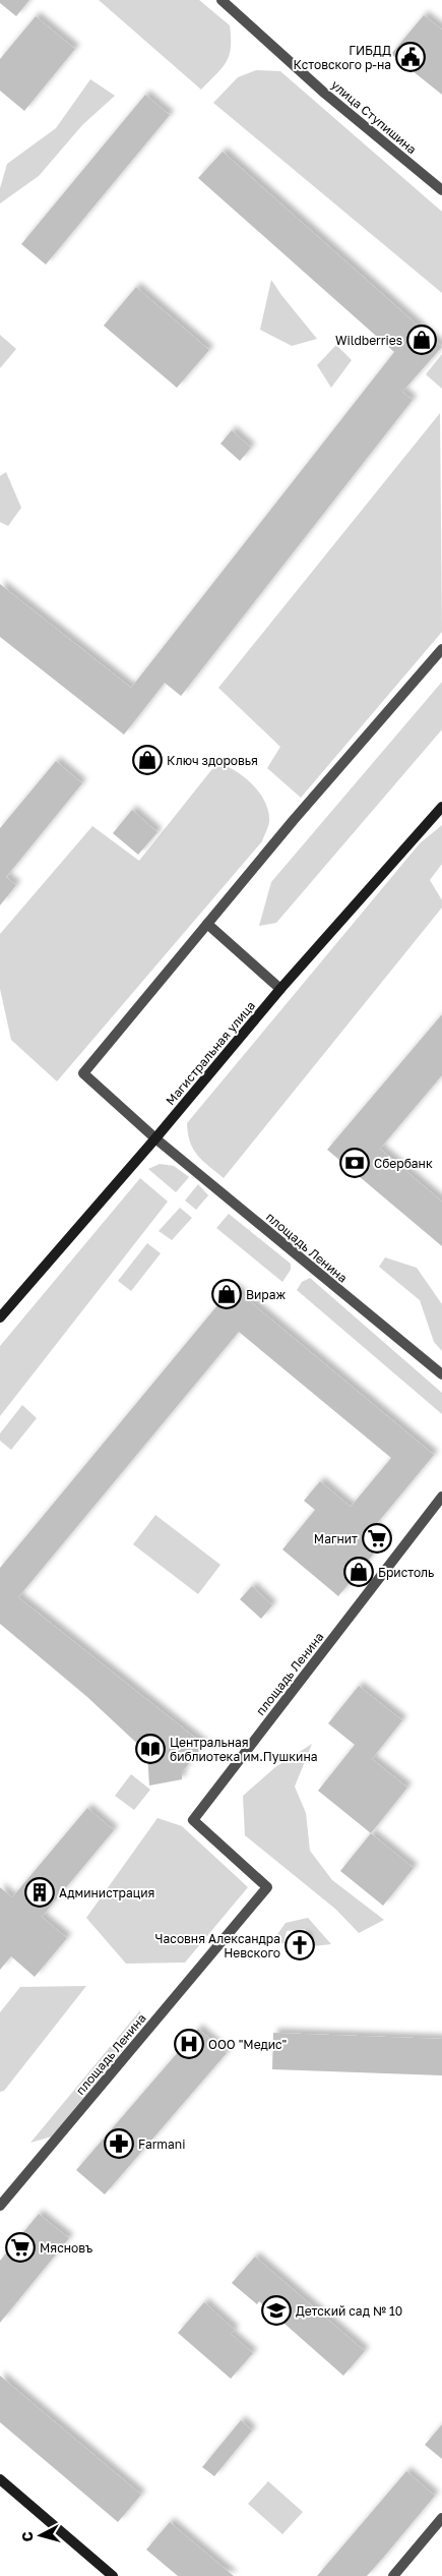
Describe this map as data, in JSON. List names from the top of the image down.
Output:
{
  "streets": {
    "main road": ["Магистральная улица"],
    "street": ["улица Ступишина", "площадь Ленина"]
  },
  "crossings": [
    ["Магистральная улица", "площадь Ленина"]
  ],
  "places": {
    "public building": ["ГИБДД Кстовского р-на"],
    "shop": [
      "Wildberries",
      "Ключ здоровья",
      "Вираж",
      "Бристоль"
    ],
    "bank": ["Сбербанк"],
    "supermarket": ["Магнит", "Мясновъ"],
    "library": ["Центральная библиотека им.Пушкина"],
    "building": ["Администрация"],
    "church": ["Часовня Александра Невского"],
    "hospital": ["ООО \"Медис\""],
    "pharmacy": ["Farmani"],
    "school or university": ["Детский сад № 10"]
  },
  "north": "left"
}
